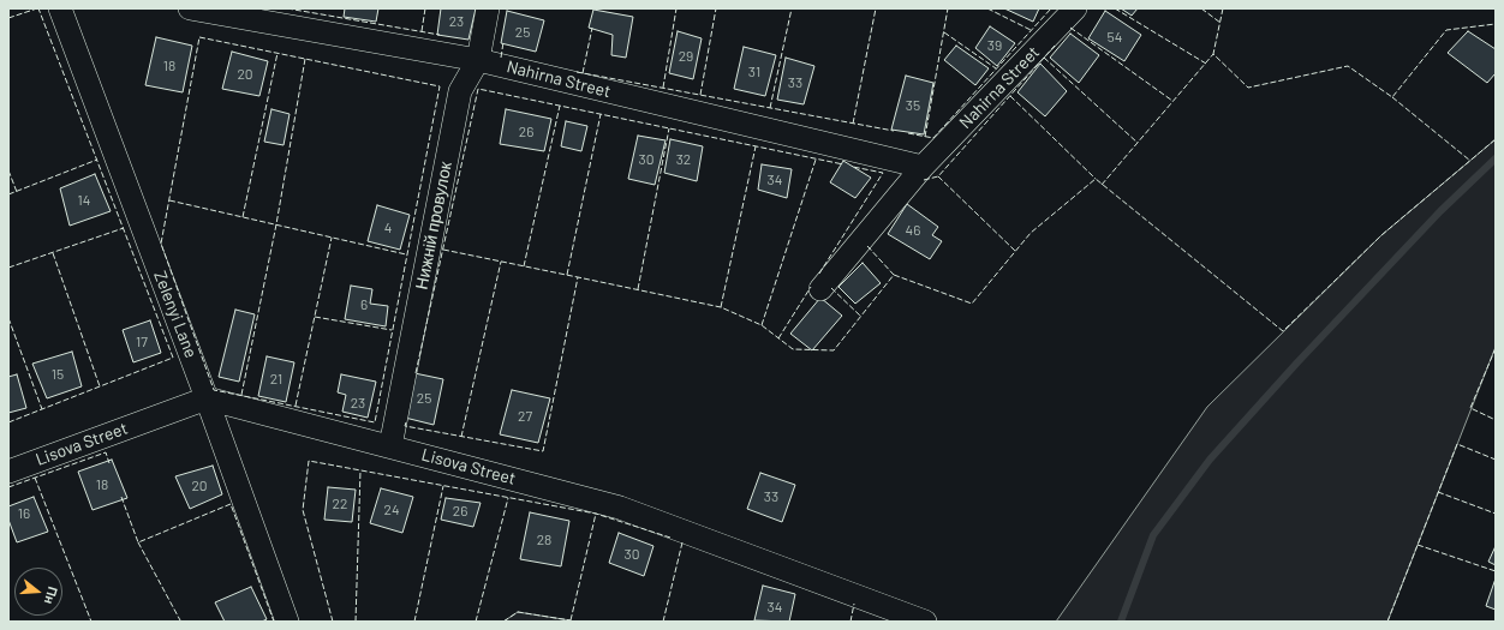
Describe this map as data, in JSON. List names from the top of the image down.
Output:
{
  "streets": {
    "street": [
      "Nahirna Street",
      "Нижній провулок",
      "Zelenyi Lane",
      "Lisova Street"
    ]
  },
  "crossings": [
    ["Nahirna Street", "Нижній провулок"],
    ["Нижній провулок", "Lisova Street"],
    ["Zelenyi Lane", "Lisova Street"]
  ],
  "house_numbers": [
    "23",
    "25",
    "54",
    "39",
    "29",
    "18",
    "31",
    "20",
    "33",
    "35",
    "26",
    "30",
    "32",
    "34",
    "14",
    "4",
    "46",
    "6",
    "17",
    "15",
    "21",
    "25",
    "23",
    "27",
    "18",
    "20",
    "33",
    "22",
    "24",
    "26",
    "16",
    "28",
    "30",
    "34"
  ],
  "north": "right"
}
